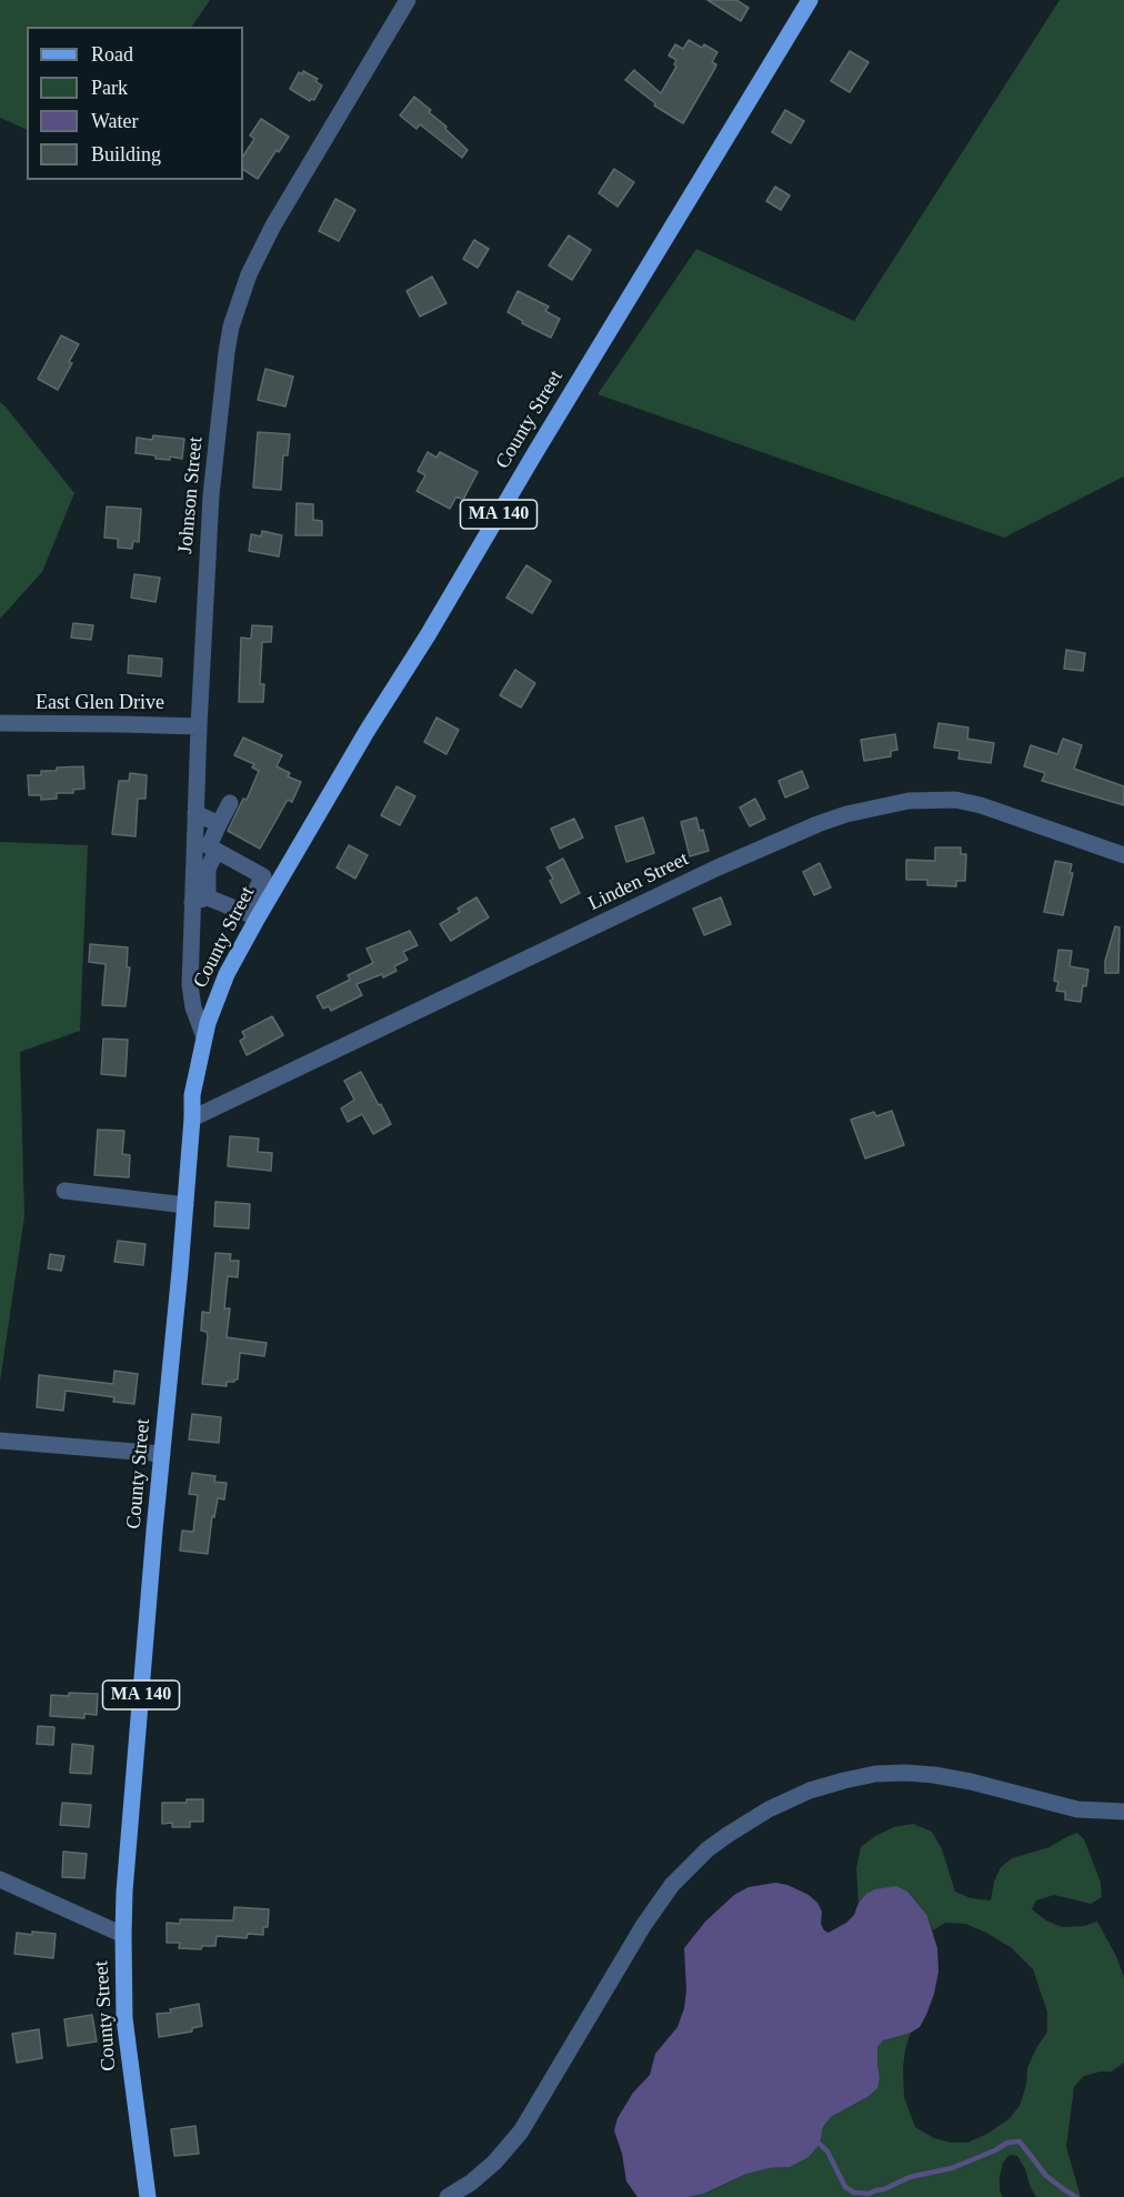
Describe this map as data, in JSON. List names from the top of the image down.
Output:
{
  "streets": {
    "main road": ["County Street", "MA 140"],
    "street": ["Johnson Street", "East Glen Drive", "Linden Street"]
  },
  "crossings": [
    ["County Street", "Johnson Street"],
    ["County Street", "Linden Street"],
    ["Johnson Street", "East Glen Drive"]
  ],
  "legend": [
    "Road",
    "Park",
    "Water",
    "Building"
  ]
}
